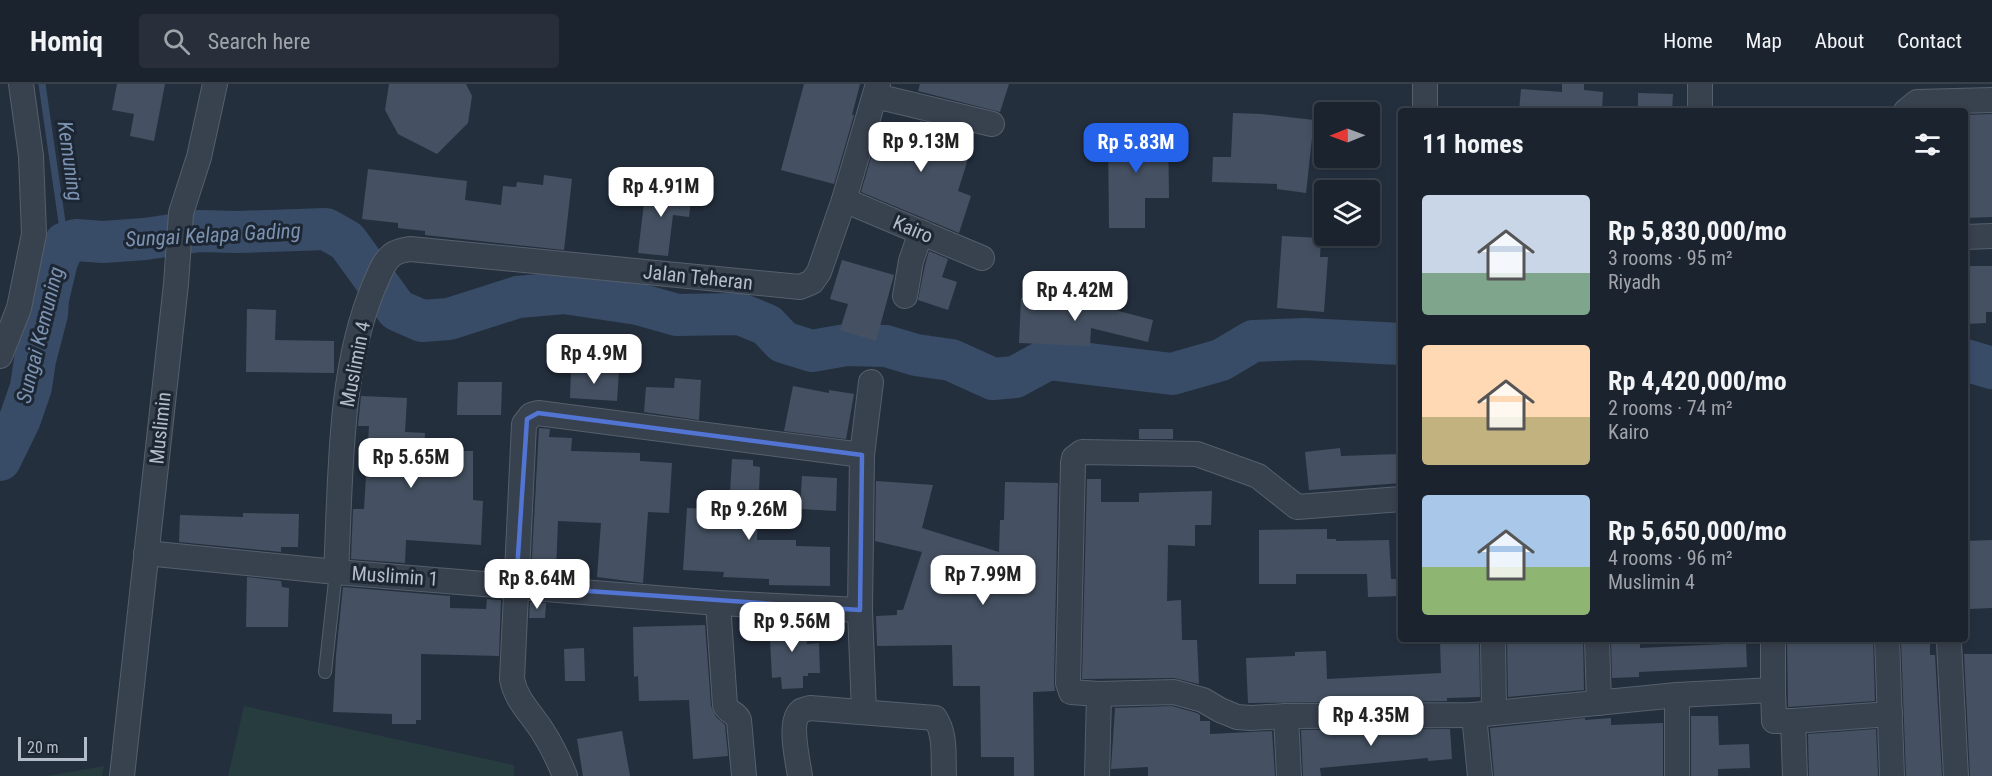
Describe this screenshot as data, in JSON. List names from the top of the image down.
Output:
{
  "streets": {
    "street": [
      "Kairo",
      "Jalan Teheran",
      "Muslimin 4",
      "Muslimin",
      "Muslimin 1"
    ]
  },
  "crossings": [
    ["Kairo", "Jalan Teheran"],
    ["Jalan Teheran", "Muslimin 4"],
    ["Muslimin 4", "Muslimin 1"],
    ["Muslimin", "Muslimin 1"]
  ],
  "water": ["Kemuning", "Sungai Kelapa Gading", "Sungai Kemuning"],
  "scale_bar": "20 m",
  "north": "left",
  "page": {
    "header": "Homiq",
    "search": "Search here",
    "nav": [
      "Home",
      "Map",
      "About",
      "Contact"
    ],
    "heading": "11 homes",
    "price": [
      "Rp 9.13M",
      "Rp 5.83M",
      "Rp 4.91M",
      "Rp 4.42M",
      "Rp 4.9M",
      "Rp 5.65M",
      "Rp 9.26M",
      "Rp 7.99M",
      "Rp 8.64M",
      "Rp 9.56M",
      "Rp 4.35M"
    ],
    "list": [
      {
        "name": "Rp 5,830,000/mo",
        "note": "3 rooms · 95 m² · Riyadh"
      },
      {
        "name": "Rp 4,420,000/mo",
        "note": "2 rooms · 74 m² · Kairo"
      },
      {
        "name": "Rp 5,650,000/mo",
        "note": "4 rooms · 96 m² · Muslimin 4"
      }
    ],
    "scale": "20 m"
  }
}
